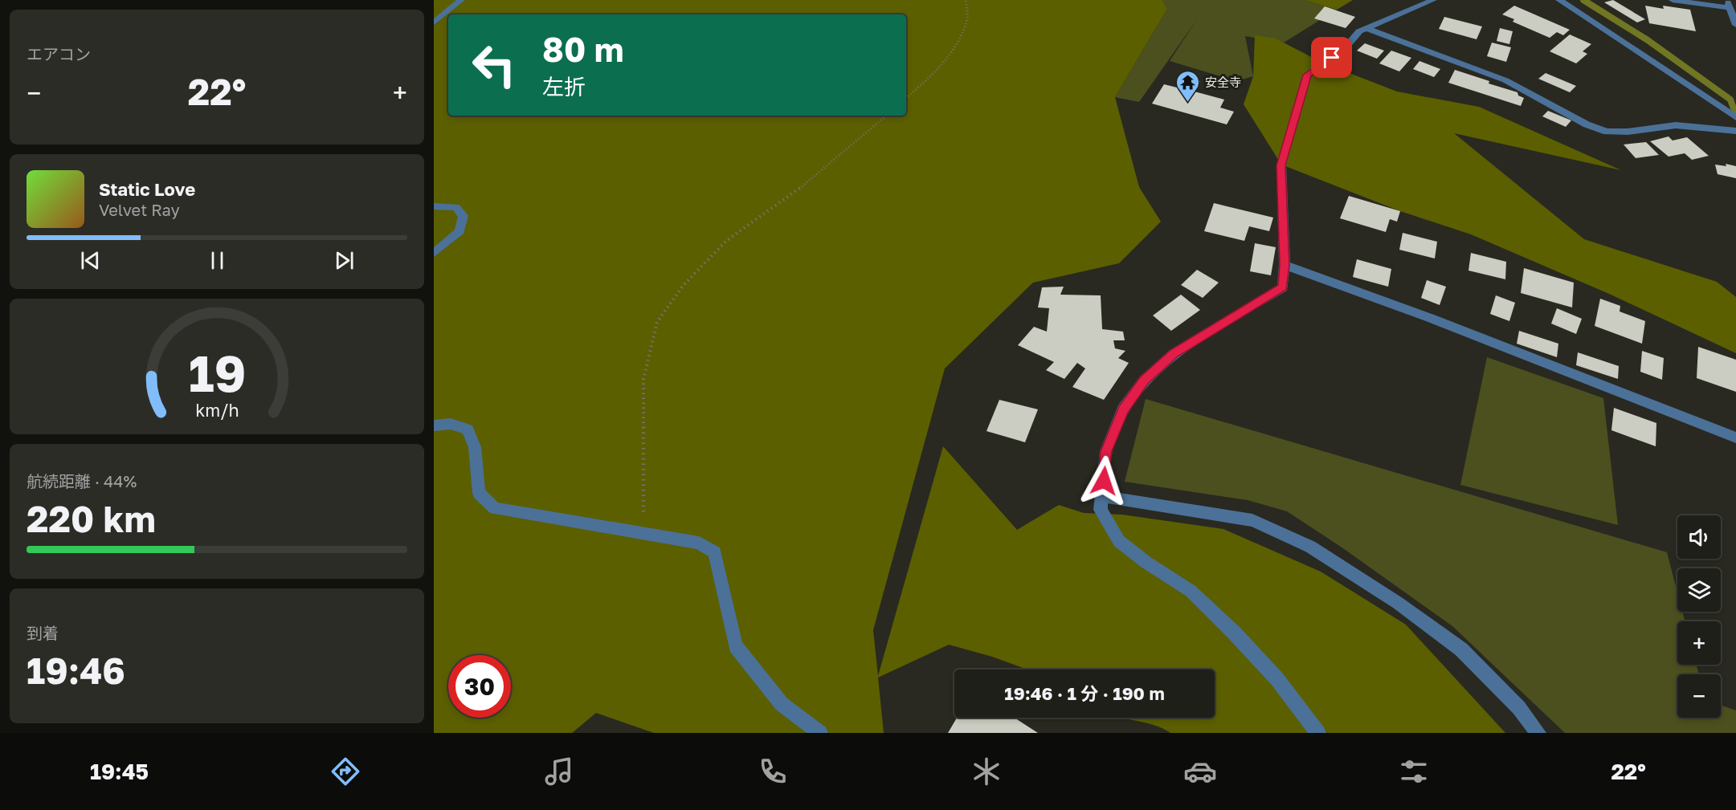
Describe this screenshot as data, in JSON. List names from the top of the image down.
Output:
{
  "places": {
    "temple": ["安全寺"]
  },
  "page": {
    "tile": [
      "エアコン",
      ["航続距離 · 44%", "220 km"],
      ["到着", "19:46"]
    ],
    "turn": ["80 m", "左折"],
    "heat": ["−", "22°", "+"],
    "song": ["Static Love", "Velvet Ray"],
    "map_buttons": ["+", "−"],
    "limit": "30",
    "trip": "19:46 · 1 分 · 190 m",
    "tabs": ["19:45", "22°"],
    "gauge": ["19", "km/h"]
  }
}
